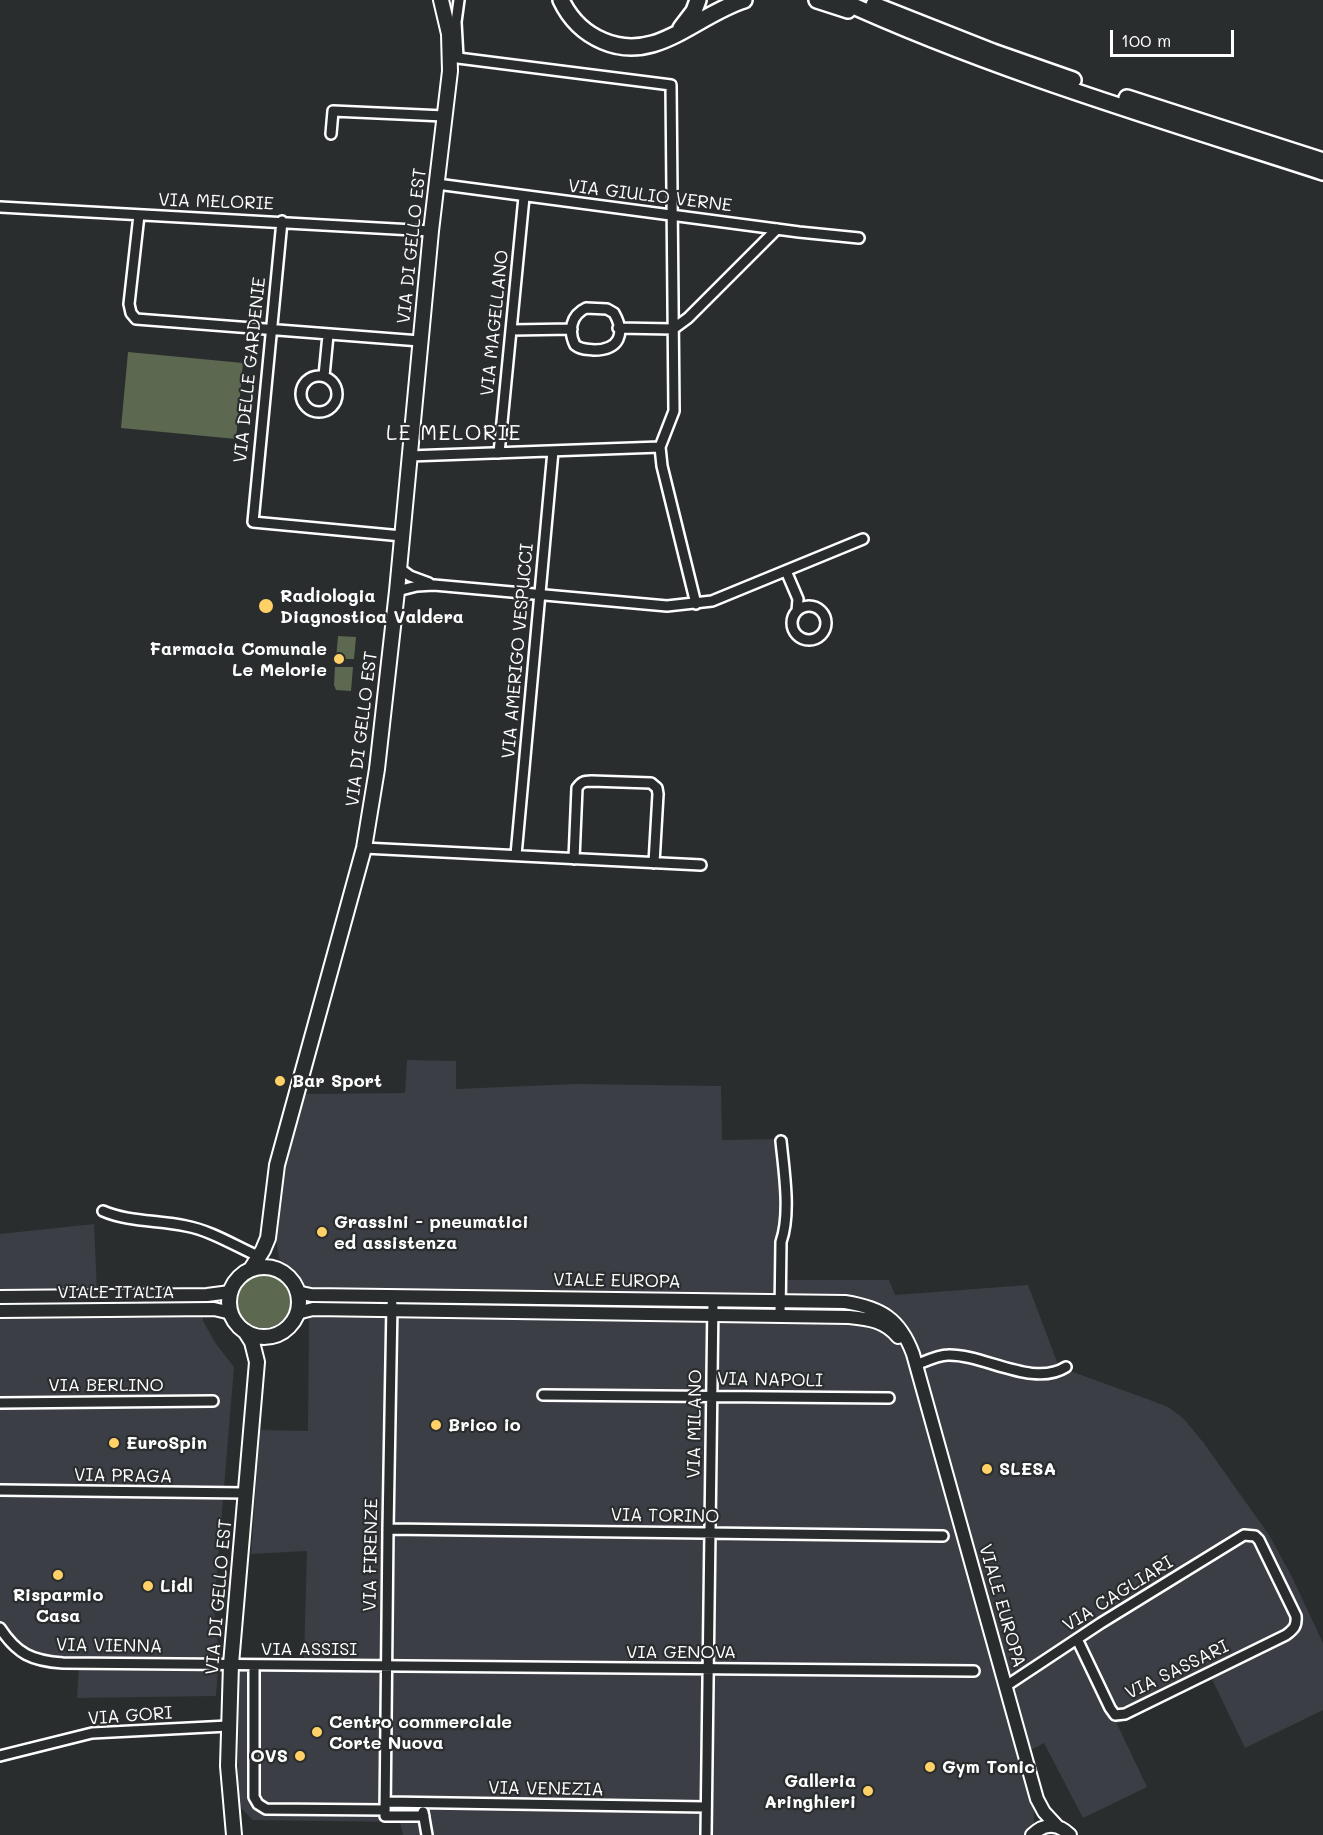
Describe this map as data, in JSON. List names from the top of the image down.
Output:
{
  "streets": {
    "main road": ["VIA DI GELLO EST"],
    "street": [
      "VIA GIULIO VERNE",
      "VIA MELORIE",
      "VIA MAGELLANO",
      "VIA DELLE GARDENIE",
      "VIA AMERIGO VESPUCCI",
      "VIALE EUROPA",
      "VIALE ITALIA",
      "VIA NAPOLI",
      "VIA BERLINO",
      "VIA MILANO",
      "VIA PRAGA",
      "VIA TORINO",
      "VIA FIRENZE",
      "VIA CAGLIARI",
      "VIA VIENNA",
      "VIA ASSISI",
      "VIA GENOVA",
      "VIA SASSARI",
      "VIA GORI",
      "VIA VENEZIA"
    ]
  },
  "crossings": [
    ["VIA GIULIO VERNE", "VIA DI GELLO EST"],
    ["VIA GIULIO VERNE", "VIA MAGELLANO"],
    ["VIA MELORIE", "VIA DI GELLO EST"],
    ["VIA MELORIE", "VIA DELLE GARDENIE"],
    ["VIA DI GELLO EST", "VIA DELLE GARDENIE"],
    ["VIA DI GELLO EST", "VIALE EUROPA"],
    ["VIA DI GELLO EST", "VIALE ITALIA"],
    ["VIA DI GELLO EST", "VIA PRAGA"],
    ["VIA DI GELLO EST", "VIA VIENNA"],
    ["VIA DI GELLO EST", "VIA ASSISI"],
    ["VIA DI GELLO EST", "VIA GORI"],
    ["VIALE EUROPA", "VIALE ITALIA"],
    ["VIALE EUROPA", "VIA MILANO"],
    ["VIALE EUROPA", "VIA FIRENZE"],
    ["VIALE EUROPA", "VIA CAGLIARI"],
    ["VIA NAPOLI", "VIA MILANO"],
    ["VIA MILANO", "VIA TORINO"],
    ["VIA MILANO", "VIA GENOVA"],
    ["VIA MILANO", "VIA VENEZIA"],
    ["VIA TORINO", "VIA FIRENZE"],
    ["VIA FIRENZE", "VIA ASSISI"],
    ["VIA FIRENZE", "VIA GENOVA"],
    ["VIA FIRENZE", "VIA VENEZIA"],
    ["VIA CAGLIARI", "VIA SASSARI"],
    ["VIA VIENNA", "VIA ASSISI"],
    ["VIA ASSISI", "VIA GENOVA"],
    ["VIA ASSISI", "VIA VENEZIA"]
  ],
  "districts": ["LE MELORIE"],
  "places": [
    "Radiologia Diagnostica Valdera",
    "Farmacia Comunale Le Melorie",
    "Bar Sport",
    "Grassini - pneumatici ed assistenza",
    "Brico io",
    "EuroSpin",
    "SLESA",
    "Risparmio Casa",
    "Lidl",
    "Centro commerciale Corte Nuova",
    "OVS",
    "Gym Tonic",
    "Galleria Aringhieri"
  ],
  "scale_bar": "100 m"
}
